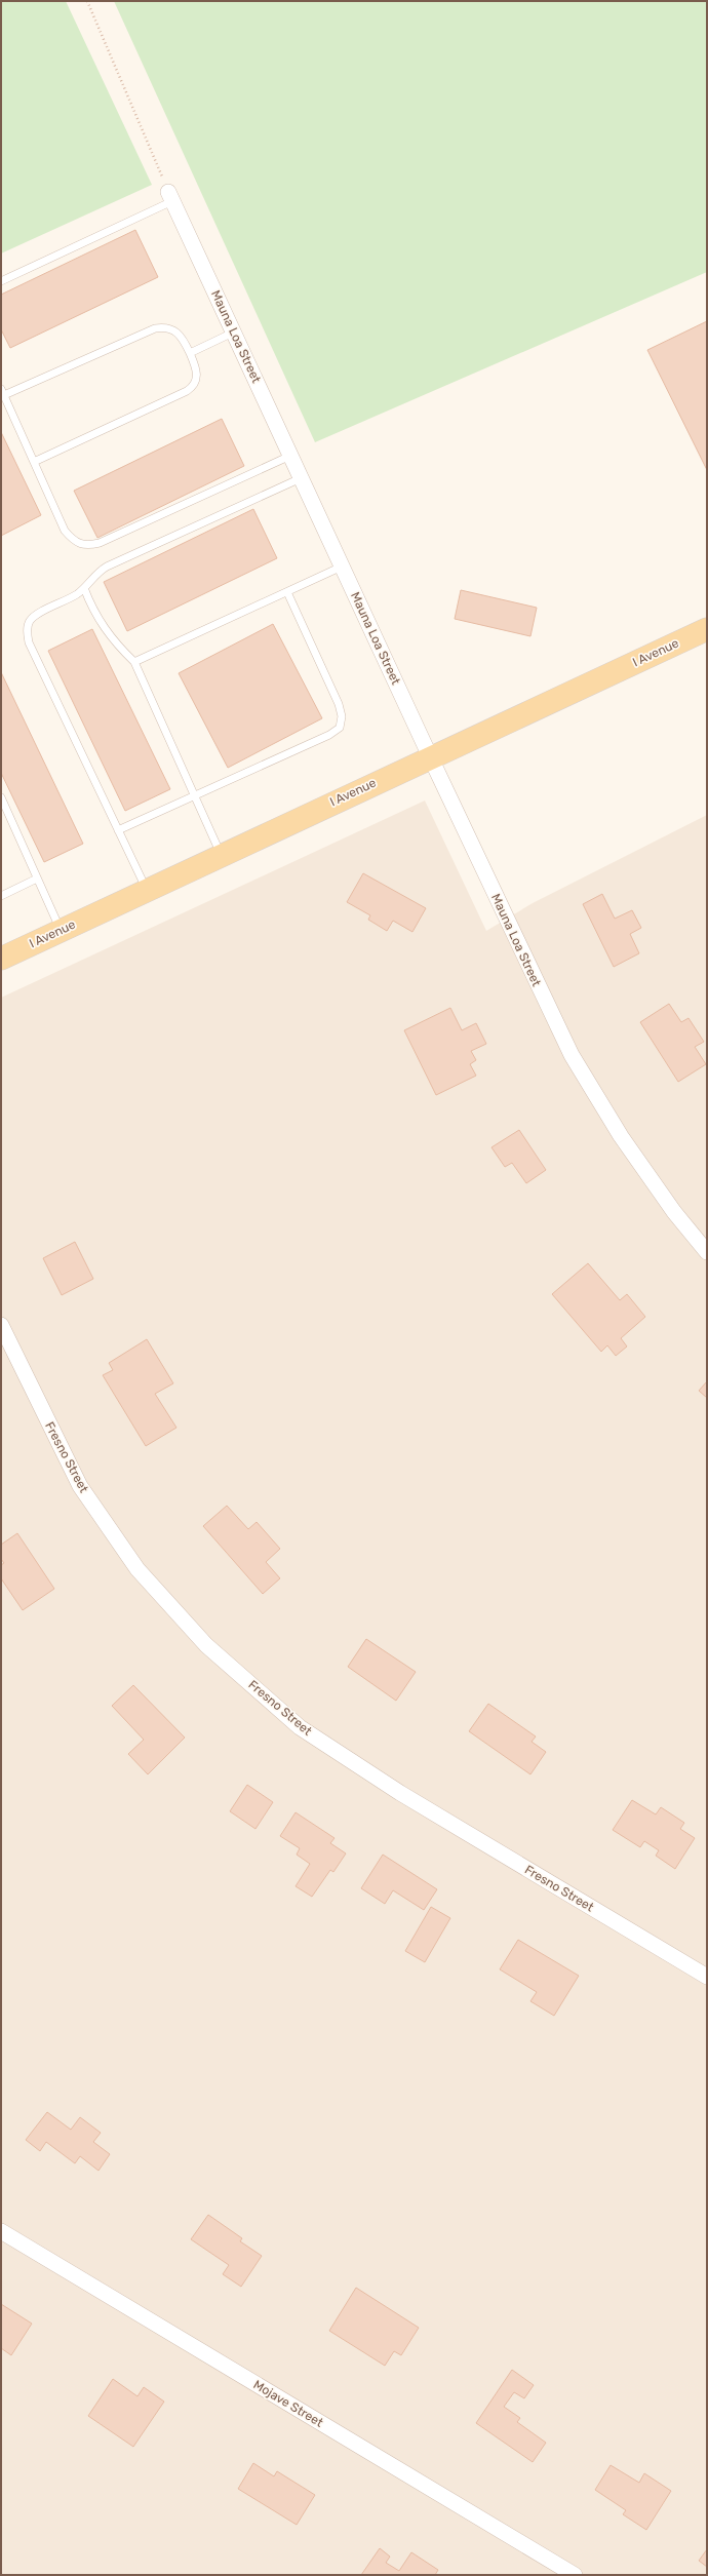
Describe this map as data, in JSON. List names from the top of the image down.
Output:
{
  "streets": {
    "main road": ["I Avenue"],
    "street": ["Mauna Loa Street", "Fresno Street", "Mojave Street"]
  },
  "crossings": [
    ["Mauna Loa Street", "I Avenue"]
  ]
}
